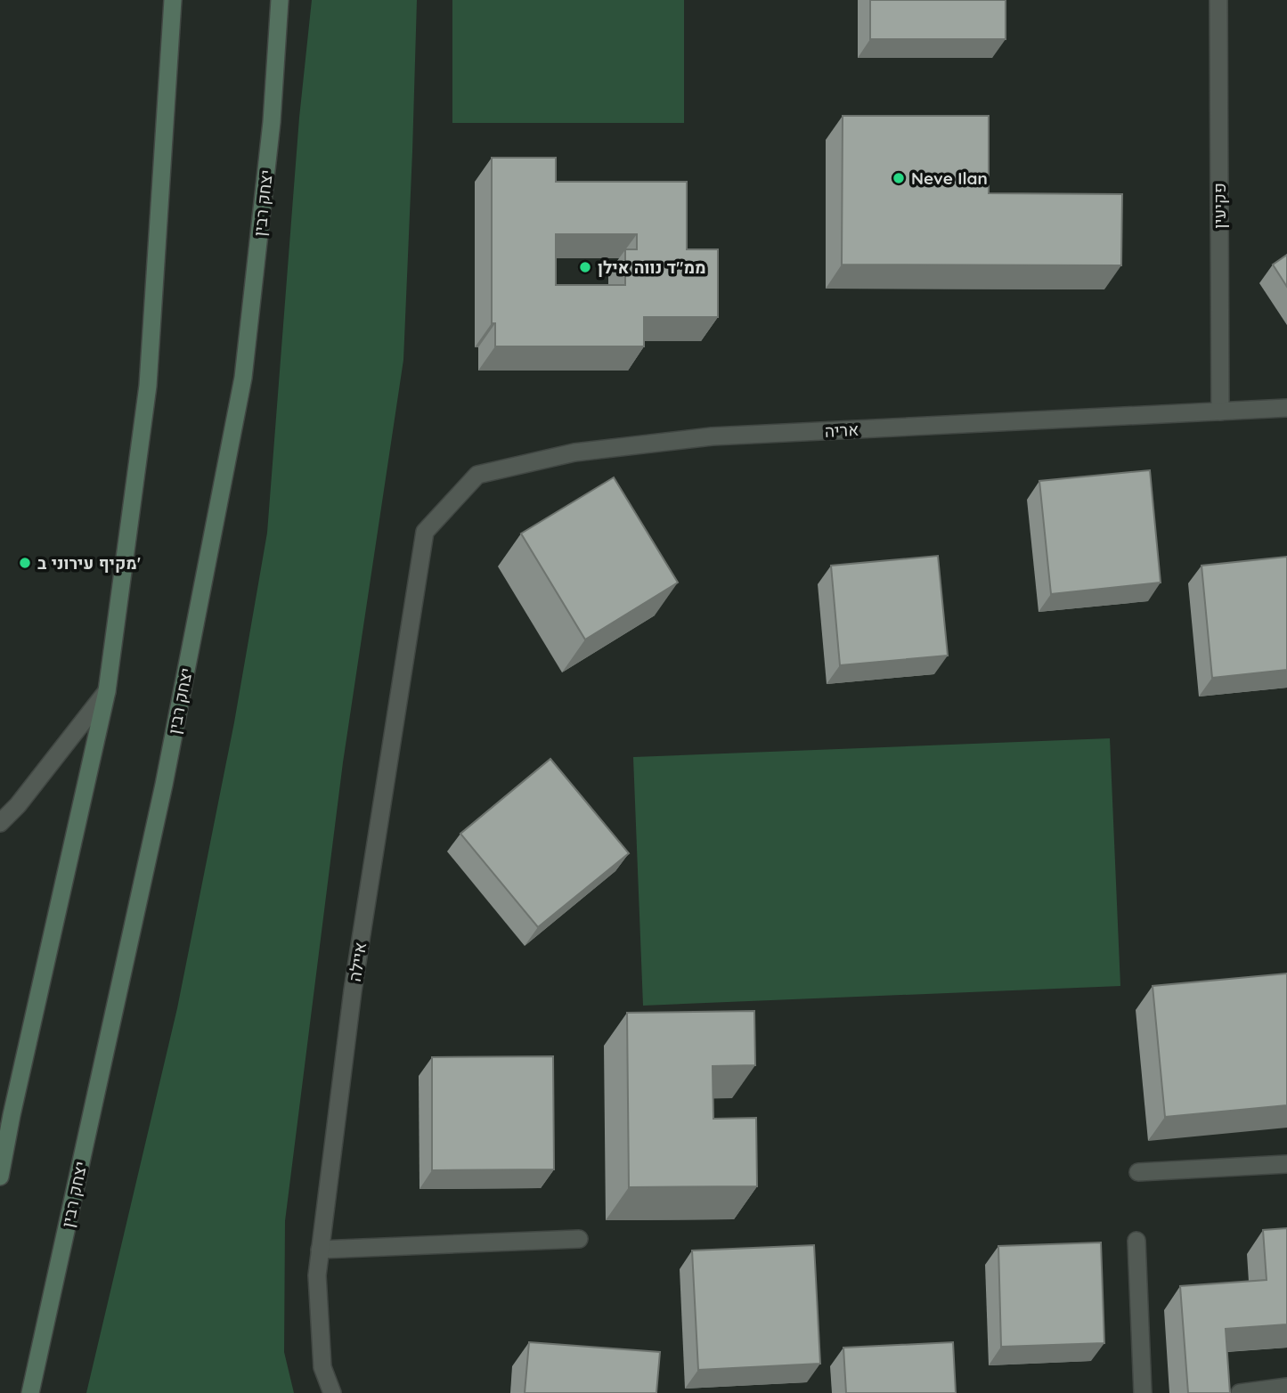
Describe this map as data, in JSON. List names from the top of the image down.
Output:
{
  "streets": {
    "main road": ["יצחק רבין"],
    "street": ["פקיעין", "אריה", "איילה"]
  },
  "crossings": [
    ["פקיעין", "אריה"],
    ["אריה", "איילה"]
  ],
  "places": ["Neve Ilan", "ממ\"ד נווה אילן", "מקיף עירוני ב'"]
}
